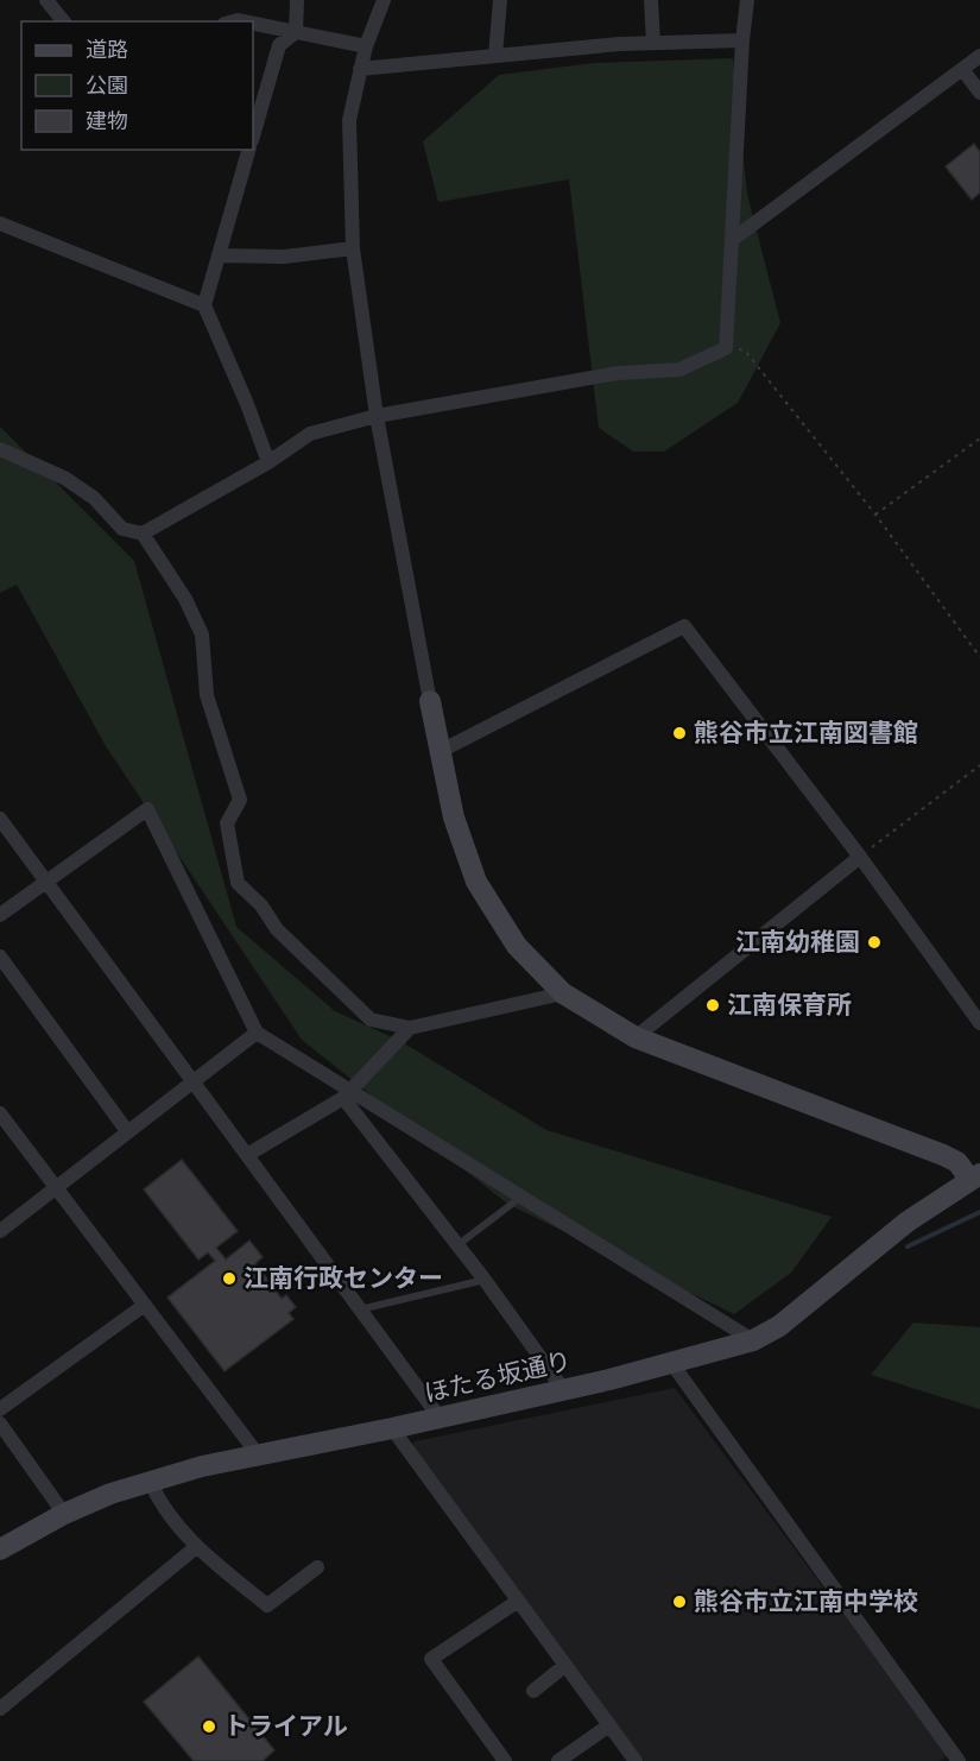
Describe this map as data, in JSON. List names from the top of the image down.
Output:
{
  "streets": {
    "street": ["ほたる坂通り"]
  },
  "places": [
    "熊谷市立江南図書館",
    "江南幼稚園",
    "江南保育所",
    "江南行政センター",
    "熊谷市立江南中学校",
    "トライアル"
  ],
  "legend": ["道路", "公園", "建物"]
}
